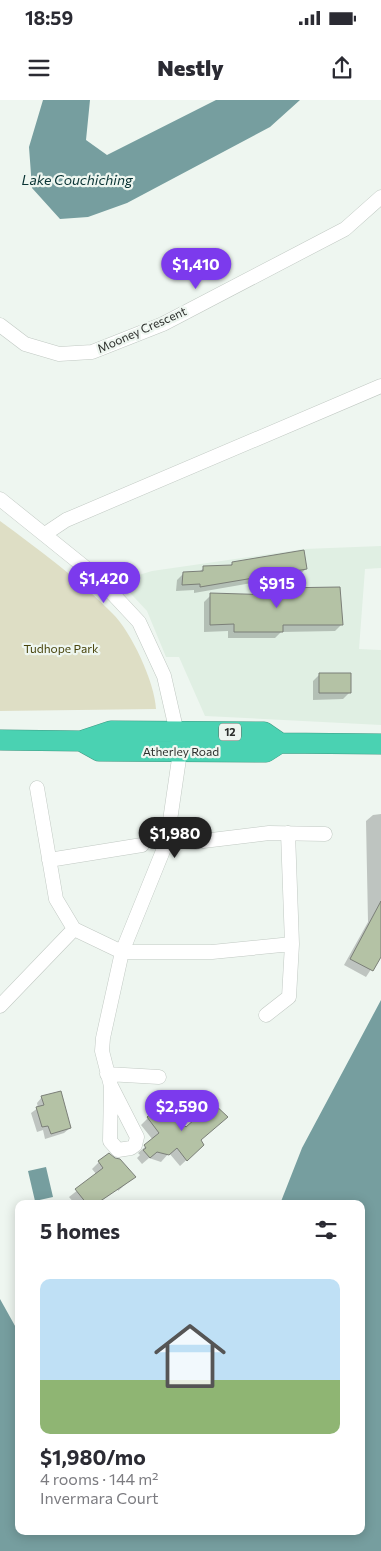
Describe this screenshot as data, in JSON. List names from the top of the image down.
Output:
{
  "streets": {
    "highway": ["12", "Atherley Road"],
    "street": ["Mooney Crescent"]
  },
  "water": ["Lake Couchiching"],
  "parks": ["Tudhope Park"],
  "page": {
    "status": "18:59",
    "header": "Nestly",
    "price": [
      "$1,410",
      "$1,420",
      "$915",
      "$1,980",
      "$2,590"
    ],
    "heading": "5 homes",
    "list": [
      {
        "name": "$1,980/mo",
        "note": "4 rooms · 144 m² · Invermara Court"
      }
    ]
  }
}
